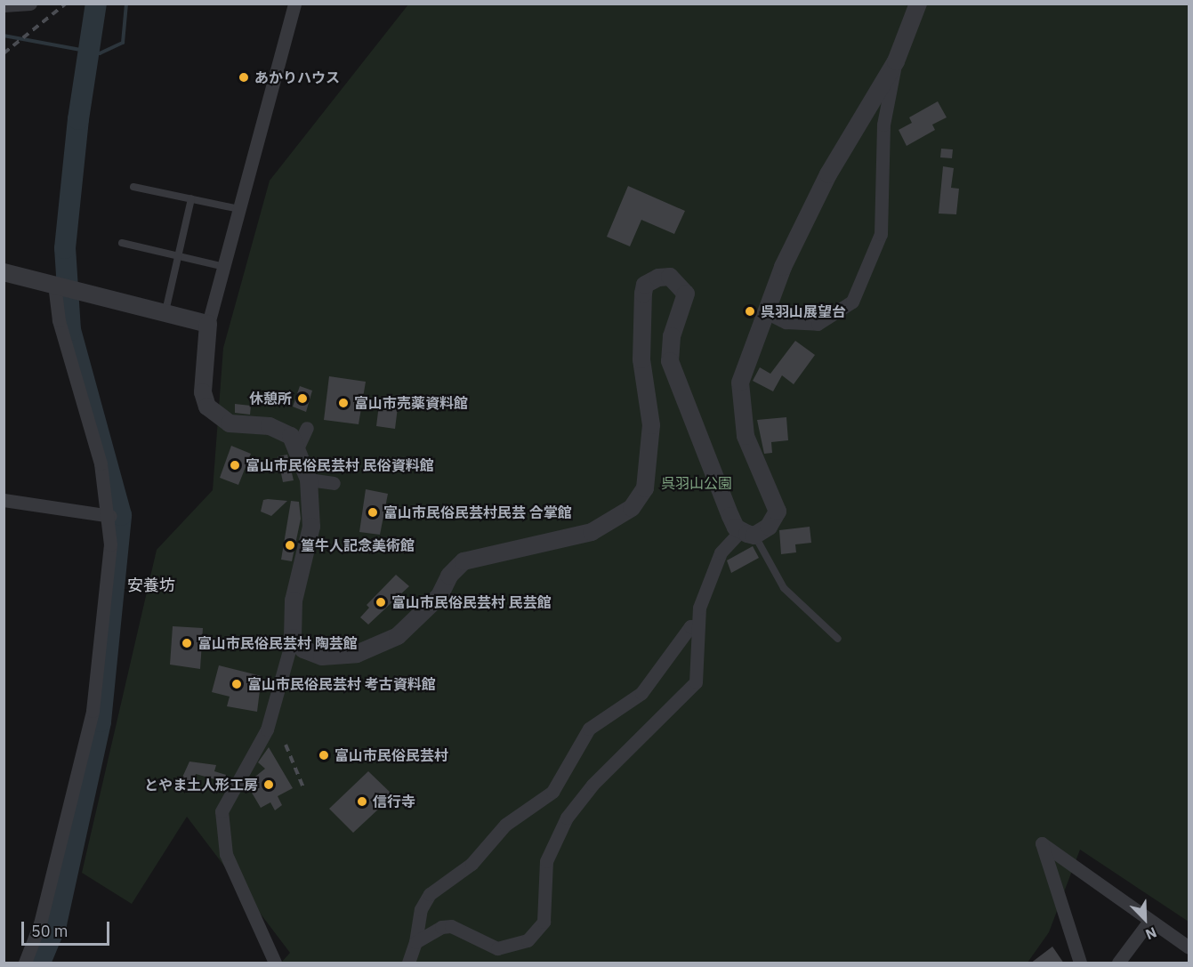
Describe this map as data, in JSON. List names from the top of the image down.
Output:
{
  "districts": ["安養坊"],
  "parks": ["呉羽山公園"],
  "places": [
    "あかりハウス",
    "呉羽山展望台",
    "休憩所",
    "富山市売薬資料館",
    "富山市民俗民芸村 民俗資料館",
    "富山市民俗民芸村民芸 合掌館",
    "篁牛人記念美術館",
    "富山市民俗民芸村 民芸館",
    "富山市民俗民芸村 陶芸館",
    "富山市民俗民芸村 考古資料館",
    "富山市民俗民芸村",
    "とやま土人形工房",
    "信行寺"
  ],
  "scale_bar": "50 m",
  "north": "bottom right"
}
